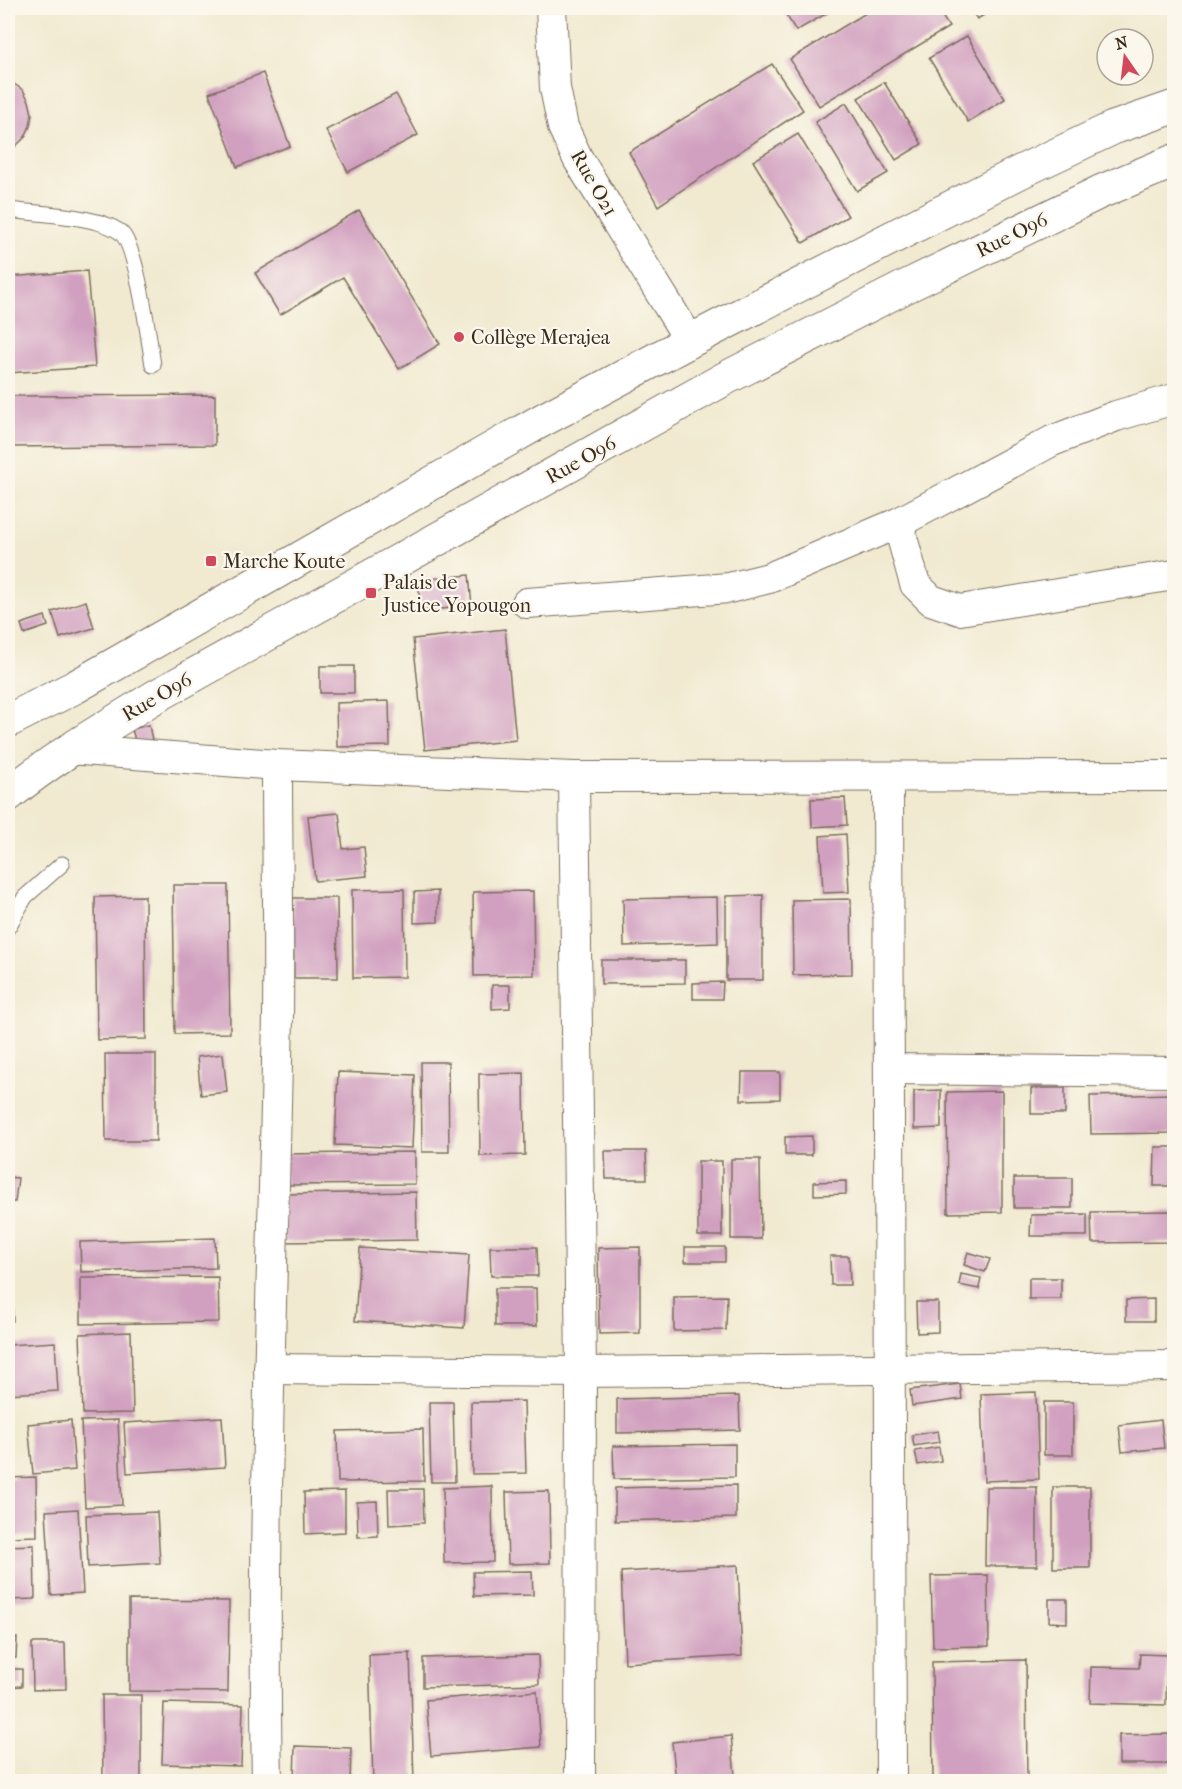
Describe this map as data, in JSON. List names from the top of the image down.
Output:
{
  "streets": {
    "main road": ["Rue O96"],
    "street": ["Rue O21"]
  },
  "places": {
    "other": ["Collège Merajea"],
    "transit": ["Marche Koute", "Palais de Justice Yopougon"]
  },
  "north": "top"
}
